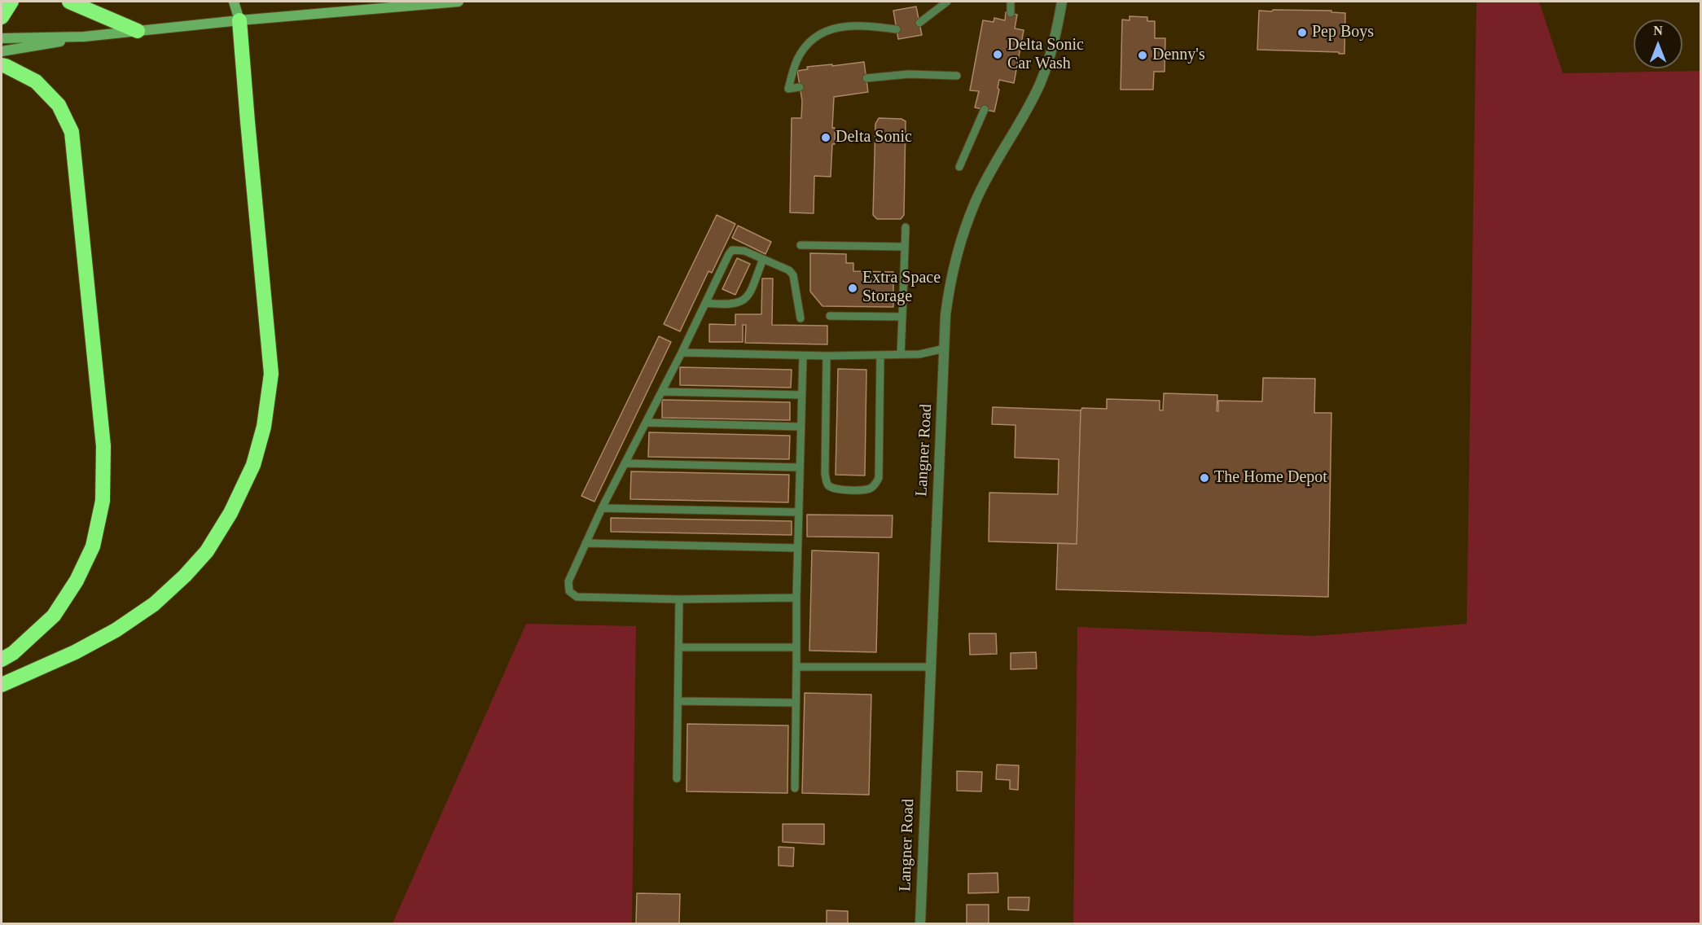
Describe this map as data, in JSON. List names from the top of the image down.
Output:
{
  "streets": {
    "street": ["Langner Road"]
  },
  "places": [
    "Pep Boys",
    "Delta Sonic Car Wash",
    "Denny's",
    "Delta Sonic",
    "Extra Space Storage",
    "The Home Depot"
  ],
  "north": "top"
}
